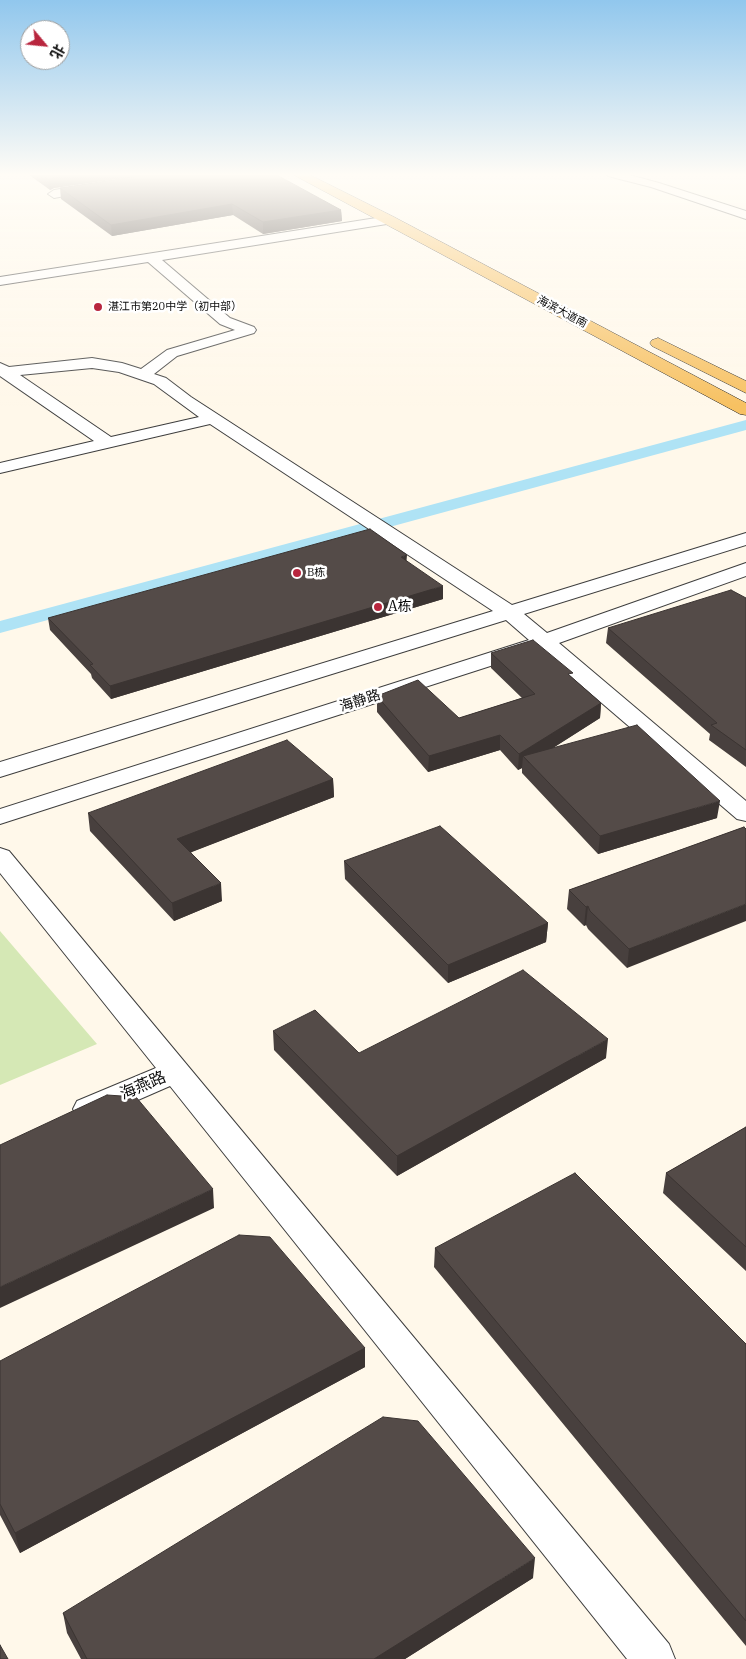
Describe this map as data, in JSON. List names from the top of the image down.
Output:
{
  "streets": {
    "main road": ["海滨大道南"],
    "street": ["海静路", "海燕路"]
  },
  "places": ["湛江市第20中学（初中部）", "B栋", "A栋"],
  "north": "bottom right"
}
